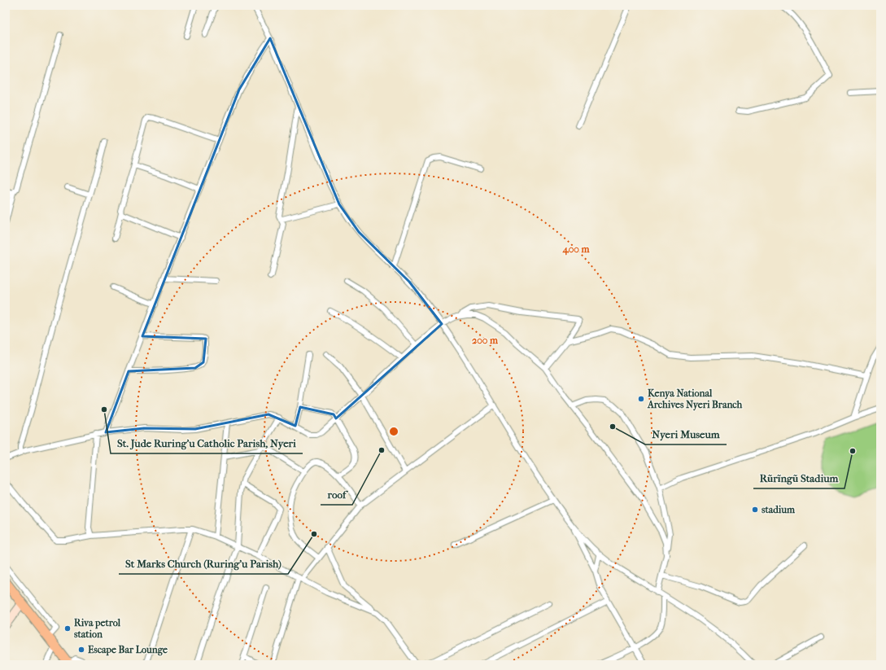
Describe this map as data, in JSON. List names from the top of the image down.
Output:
{
  "places": [
    "Kenya National Archives Nyeri Branch",
    "St. Jude Ruring'u Catholic Parish, Nyeri",
    "Nyeri Museum",
    "roof",
    "Rũrĩngũ Stadium",
    "stadium",
    "St Marks Church (Ruring'u Parish)",
    "Riva petrol station",
    "Escape Bar Lounge"
  ],
  "rings": ["400 m", "200 m"]
}
